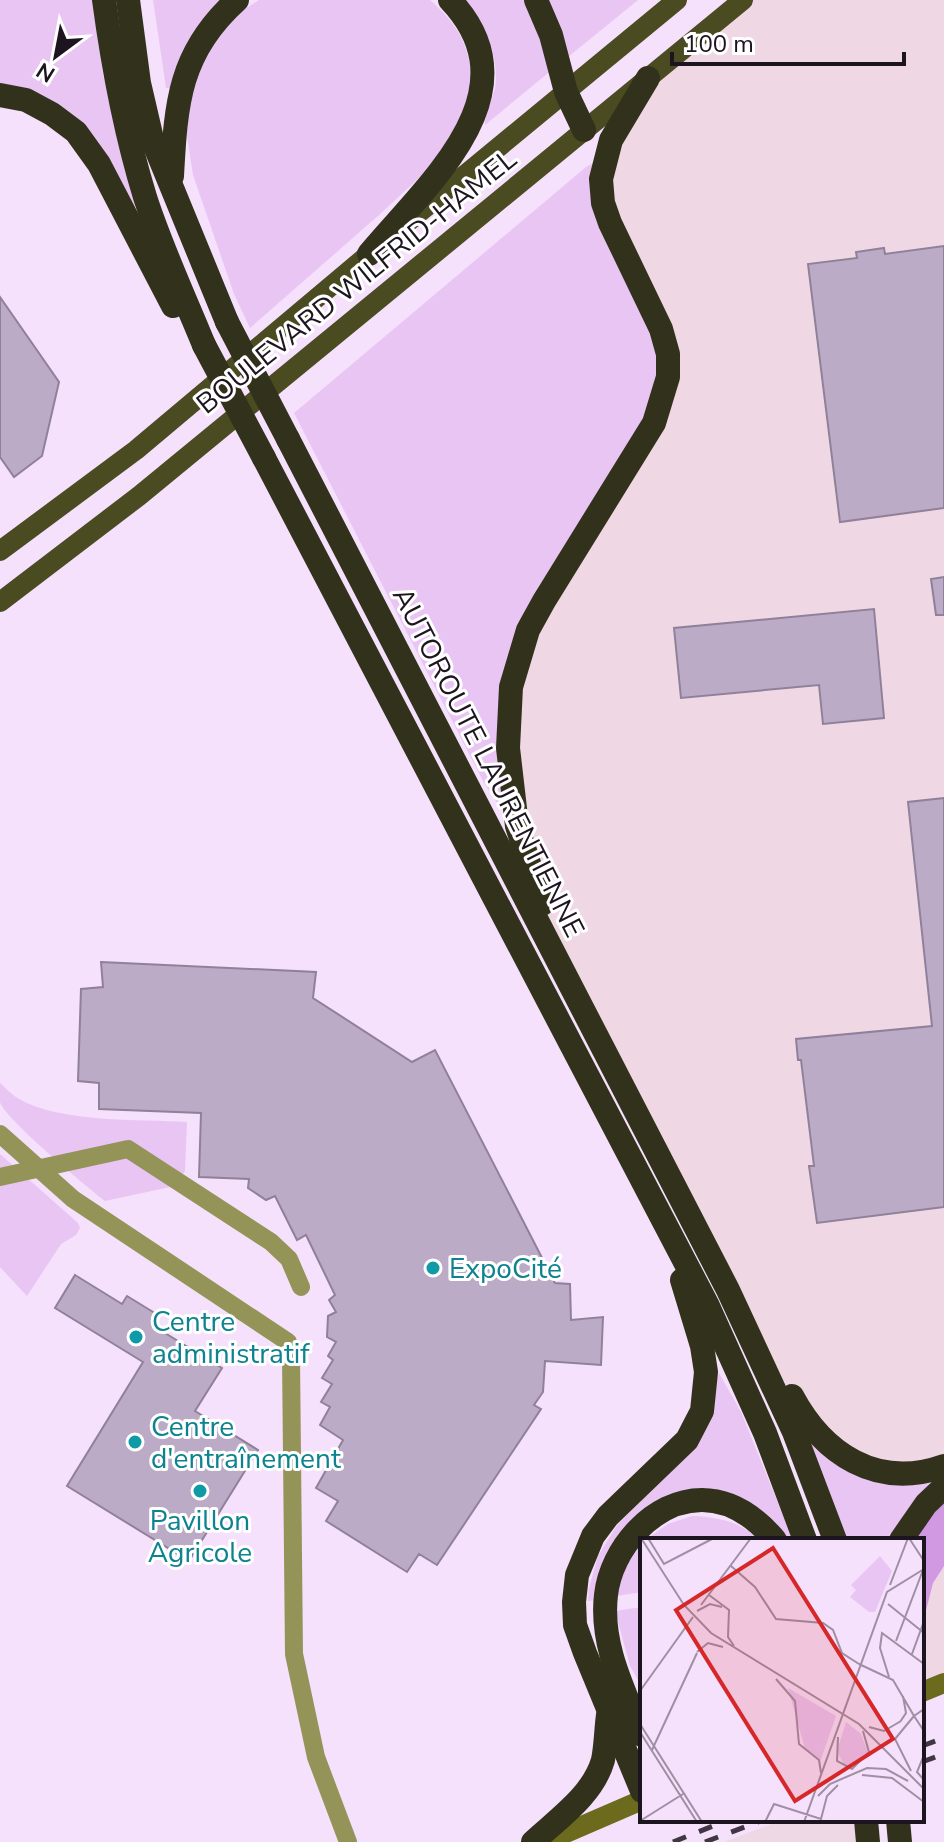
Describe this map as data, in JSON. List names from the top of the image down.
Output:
{
  "streets": {
    "highway": ["AUTOROUTE LAURENTIENNE"],
    "main road": ["BOULEVARD WILFRID-HAMEL"]
  },
  "places": [
    "ExpoCité",
    "Centre administratif",
    "Centre d'entraînement",
    "Pavillon Agricole"
  ],
  "scale_bar": "100 m",
  "north": "bottom left"
}
